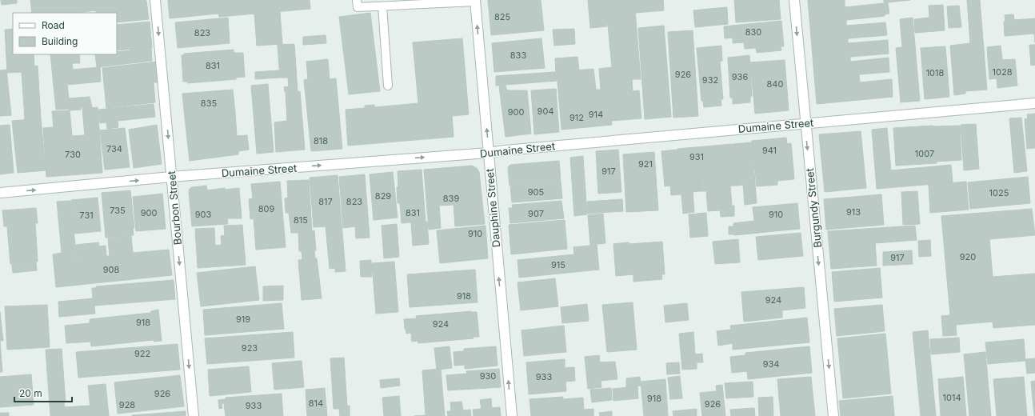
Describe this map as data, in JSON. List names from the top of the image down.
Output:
{
  "streets": {
    "street": [
      "Dumaine Street",
      "Bourbon Street",
      "Dauphine Street",
      "Burgundy Street"
    ]
  },
  "crossings": [
    ["Dumaine Street", "Bourbon Street"],
    ["Dumaine Street", "Dauphine Street"],
    ["Dumaine Street", "Burgundy Street"]
  ],
  "one_way": [
    "Dumaine Street",
    "Bourbon Street",
    "Dauphine Street",
    "Burgundy Street"
  ],
  "house_numbers": [
    "825",
    "830",
    "823",
    "833",
    "831",
    "1028",
    "1018",
    "926",
    "936",
    "932",
    "840",
    "835",
    "904",
    "900",
    "914",
    "912",
    "818",
    "734",
    "941",
    "1007",
    "730",
    "931",
    "921",
    "917",
    "905",
    "1025",
    "829",
    "839",
    "817",
    "823",
    "809",
    "735",
    "913",
    "900",
    "831",
    "907",
    "903",
    "910",
    "731",
    "815",
    "910",
    "920",
    "917",
    "915",
    "908",
    "918",
    "924",
    "919",
    "918",
    "924",
    "923",
    "922",
    "934",
    "930",
    "933",
    "926",
    "1014",
    "918",
    "814",
    "926",
    "928",
    "933"
  ],
  "legend": ["Road", "Building"],
  "scale_bar": "20 m"
}
